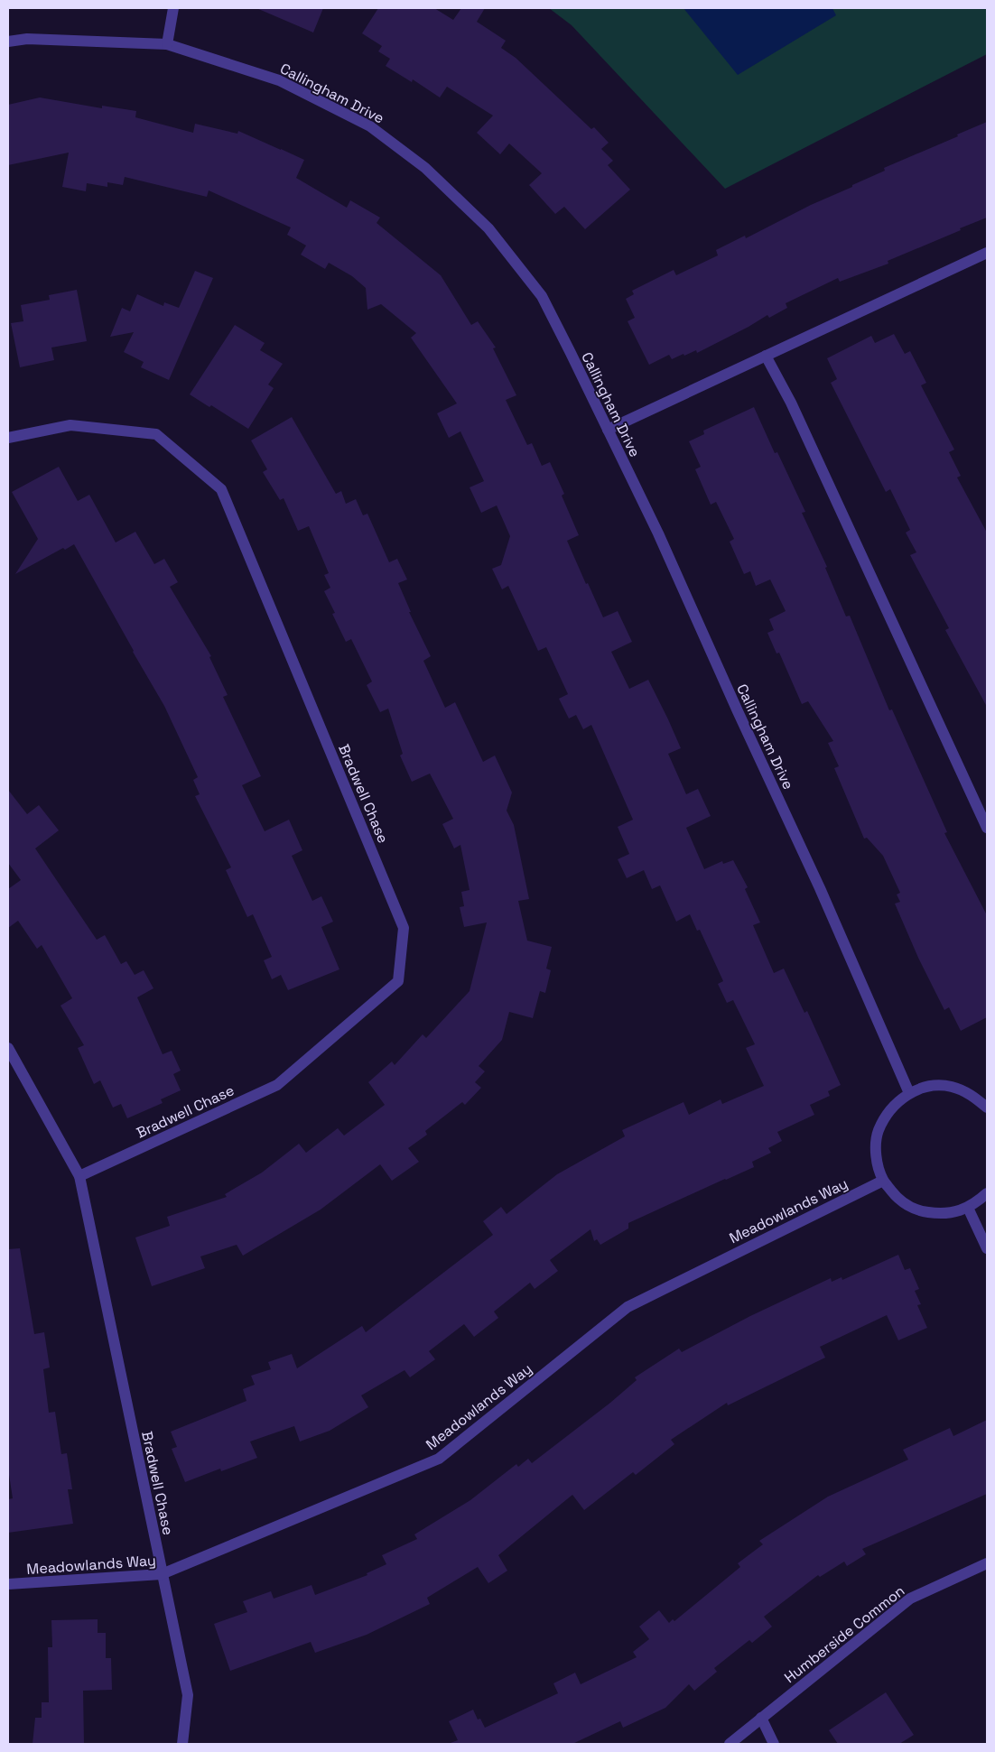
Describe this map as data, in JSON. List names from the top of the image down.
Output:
{
  "streets": {
    "street": [
      "Callingham Drive",
      "Bradwell Chase",
      "Meadowlands Way",
      "Humberside Common"
    ]
  },
  "crossings": [
    ["Bradwell Chase", "Meadowlands Way"]
  ]
}
